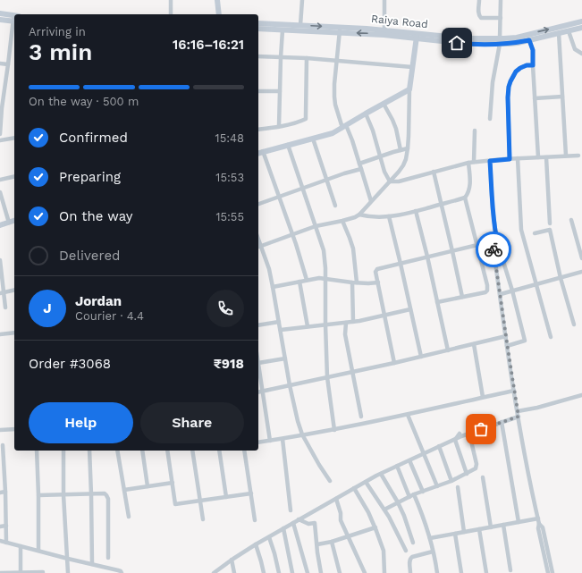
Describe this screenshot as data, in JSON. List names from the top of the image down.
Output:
{
  "streets": {
    "street": ["Raiya Road"]
  },
  "page": {
    "heading": ["3 min", "Arriving in", "16:16–16:21"],
    "panel": [
      "Jordan",
      "Courier · 4.4",
      "Order #3068",
      "₹918"
    ],
    "bar": "On the way · 500 m",
    "list": [
      ["Confirmed", "15:48"],
      ["Preparing", "15:53"],
      ["On the way", "15:55"],
      "Delivered"
    ],
    "round": "J",
    "buttons": ["Help", "Share"]
  }
}
